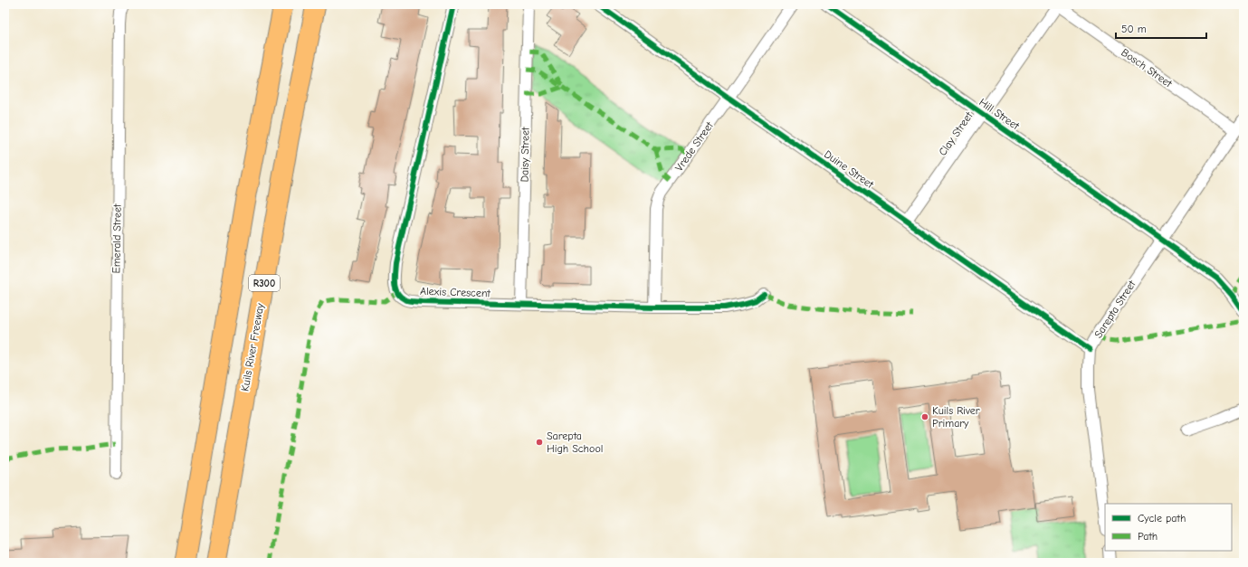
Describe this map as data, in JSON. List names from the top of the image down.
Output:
{
  "streets": {
    "highway": ["R300", "Kuils River Freeway"],
    "street": [
      "Bosch Street",
      "Hill Street",
      "Clay Street",
      "Vrede Street",
      "Daisy Street",
      "Duine Street",
      "Emerald Street",
      "Alexis Crescent",
      "Sarepta Street"
    ]
  },
  "crossings": [
    ["Bosch Street", "Clay Street"],
    ["Bosch Street", "Sarepta Street"],
    ["Hill Street", "Clay Street"],
    ["Hill Street", "Sarepta Street"],
    ["Clay Street", "Duine Street"],
    ["Vrede Street", "Duine Street"],
    ["Vrede Street", "Alexis Crescent"],
    ["Daisy Street", "Alexis Crescent"],
    ["Duine Street", "Sarepta Street"]
  ],
  "places": ["Kuils River Primary", "Sarepta High School"],
  "legend": ["Cycle path", "Path"],
  "scale_bar": "50 m"
}
